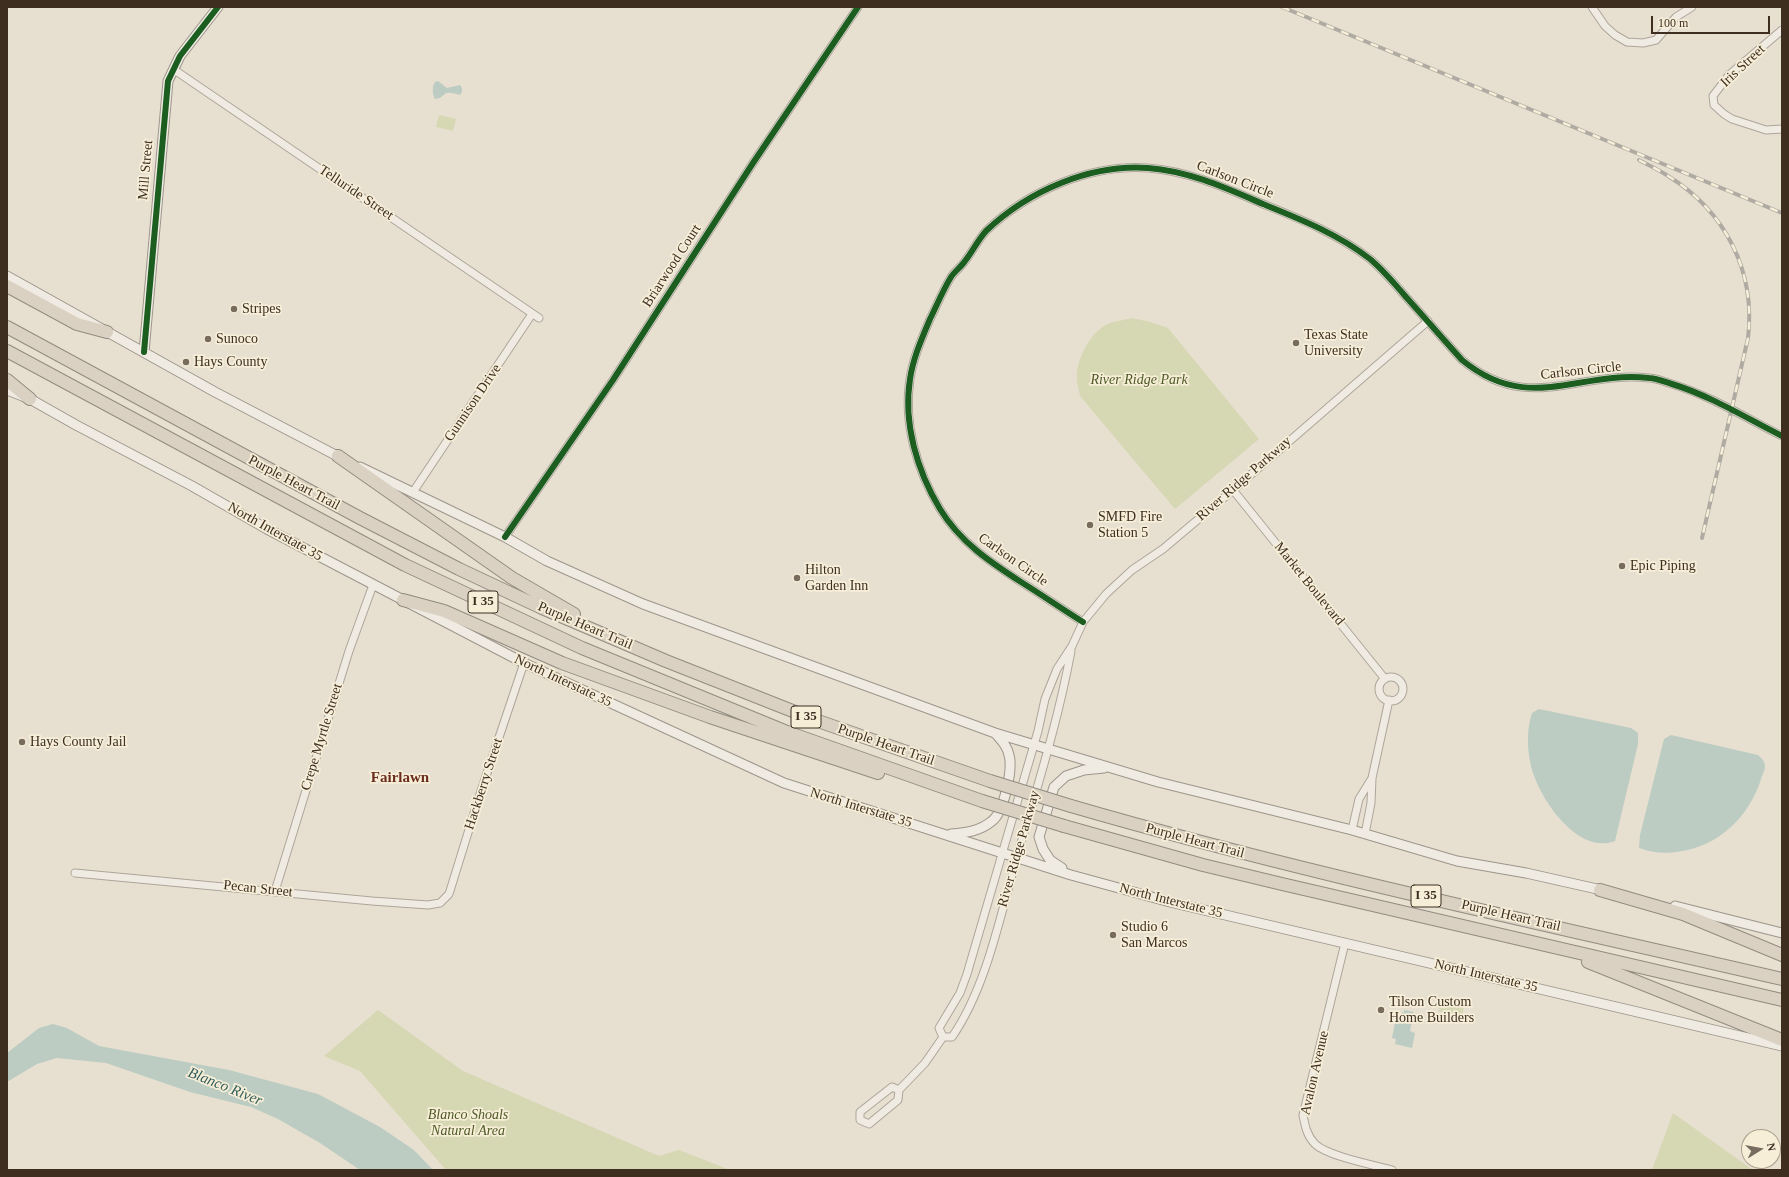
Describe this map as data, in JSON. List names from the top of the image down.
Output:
{
  "streets": {
    "highway": ["Purple Heart Trail", "I 35"],
    "main road": ["Mill Street", "North Interstate 35"],
    "street": [
      "Iris Street",
      "Carlson Circle",
      "Telluride Street",
      "Briarwood Court",
      "Gunnison Drive",
      "River Ridge Parkway",
      "Market Boulevard",
      "Crepe Myrtle Street",
      "Hackberry Street",
      "Pecan Street",
      "Avalon Avenue"
    ]
  },
  "crossings": [
    ["Mill Street", "Telluride Street"],
    ["Carlson Circle", "River Ridge Parkway"],
    ["Telluride Street", "Gunnison Drive"],
    ["River Ridge Parkway", "North Interstate 35"],
    ["River Ridge Parkway", "Market Boulevard"],
    ["North Interstate 35", "Crepe Myrtle Street"],
    ["North Interstate 35", "Hackberry Street"],
    ["North Interstate 35", "Avalon Avenue"],
    ["Crepe Myrtle Street", "Pecan Street"],
    ["Hackberry Street", "Pecan Street"]
  ],
  "districts": ["Fairlawn"],
  "water": ["Blanco River"],
  "parks": ["River Ridge Park", "Blanco Shoals Natural Area"],
  "places": [
    "Stripes",
    "Sunoco",
    "Texas State University",
    "Hays County",
    "SMFD Fire Station 5",
    "Epic Piping",
    "Hilton Garden Inn",
    "Hays County Jail",
    "Studio 6 San Marcos",
    "Tilson Custom Home Builders"
  ],
  "scale_bar": "100 m",
  "north": "right"
}
